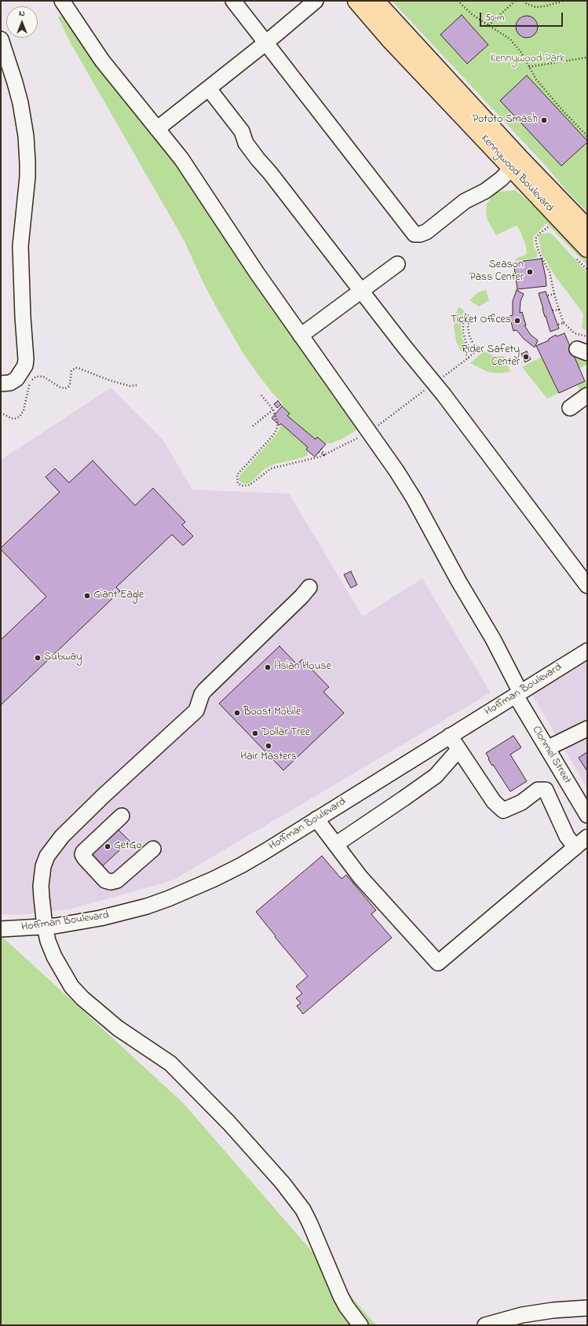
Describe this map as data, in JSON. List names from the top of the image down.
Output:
{
  "streets": {
    "main road": ["Kennywood Boulevard"],
    "street": ["Hoffman Boulevard", "Clonmel Street"]
  },
  "crossings": [
    ["Hoffman Boulevard", "Clonmel Street"]
  ],
  "parks": ["Kennywood Park"],
  "places": [
    "Pototo Smash",
    "Season Pass Center",
    "Ticket Offices",
    "Rider Safety Center",
    "Giant Eagle",
    "Subway",
    "Asian House",
    "Boost Mobile",
    "Dollar Tree",
    "Hair Masters",
    "GetGo"
  ],
  "scale_bar": "50 m",
  "north": "top"
}
